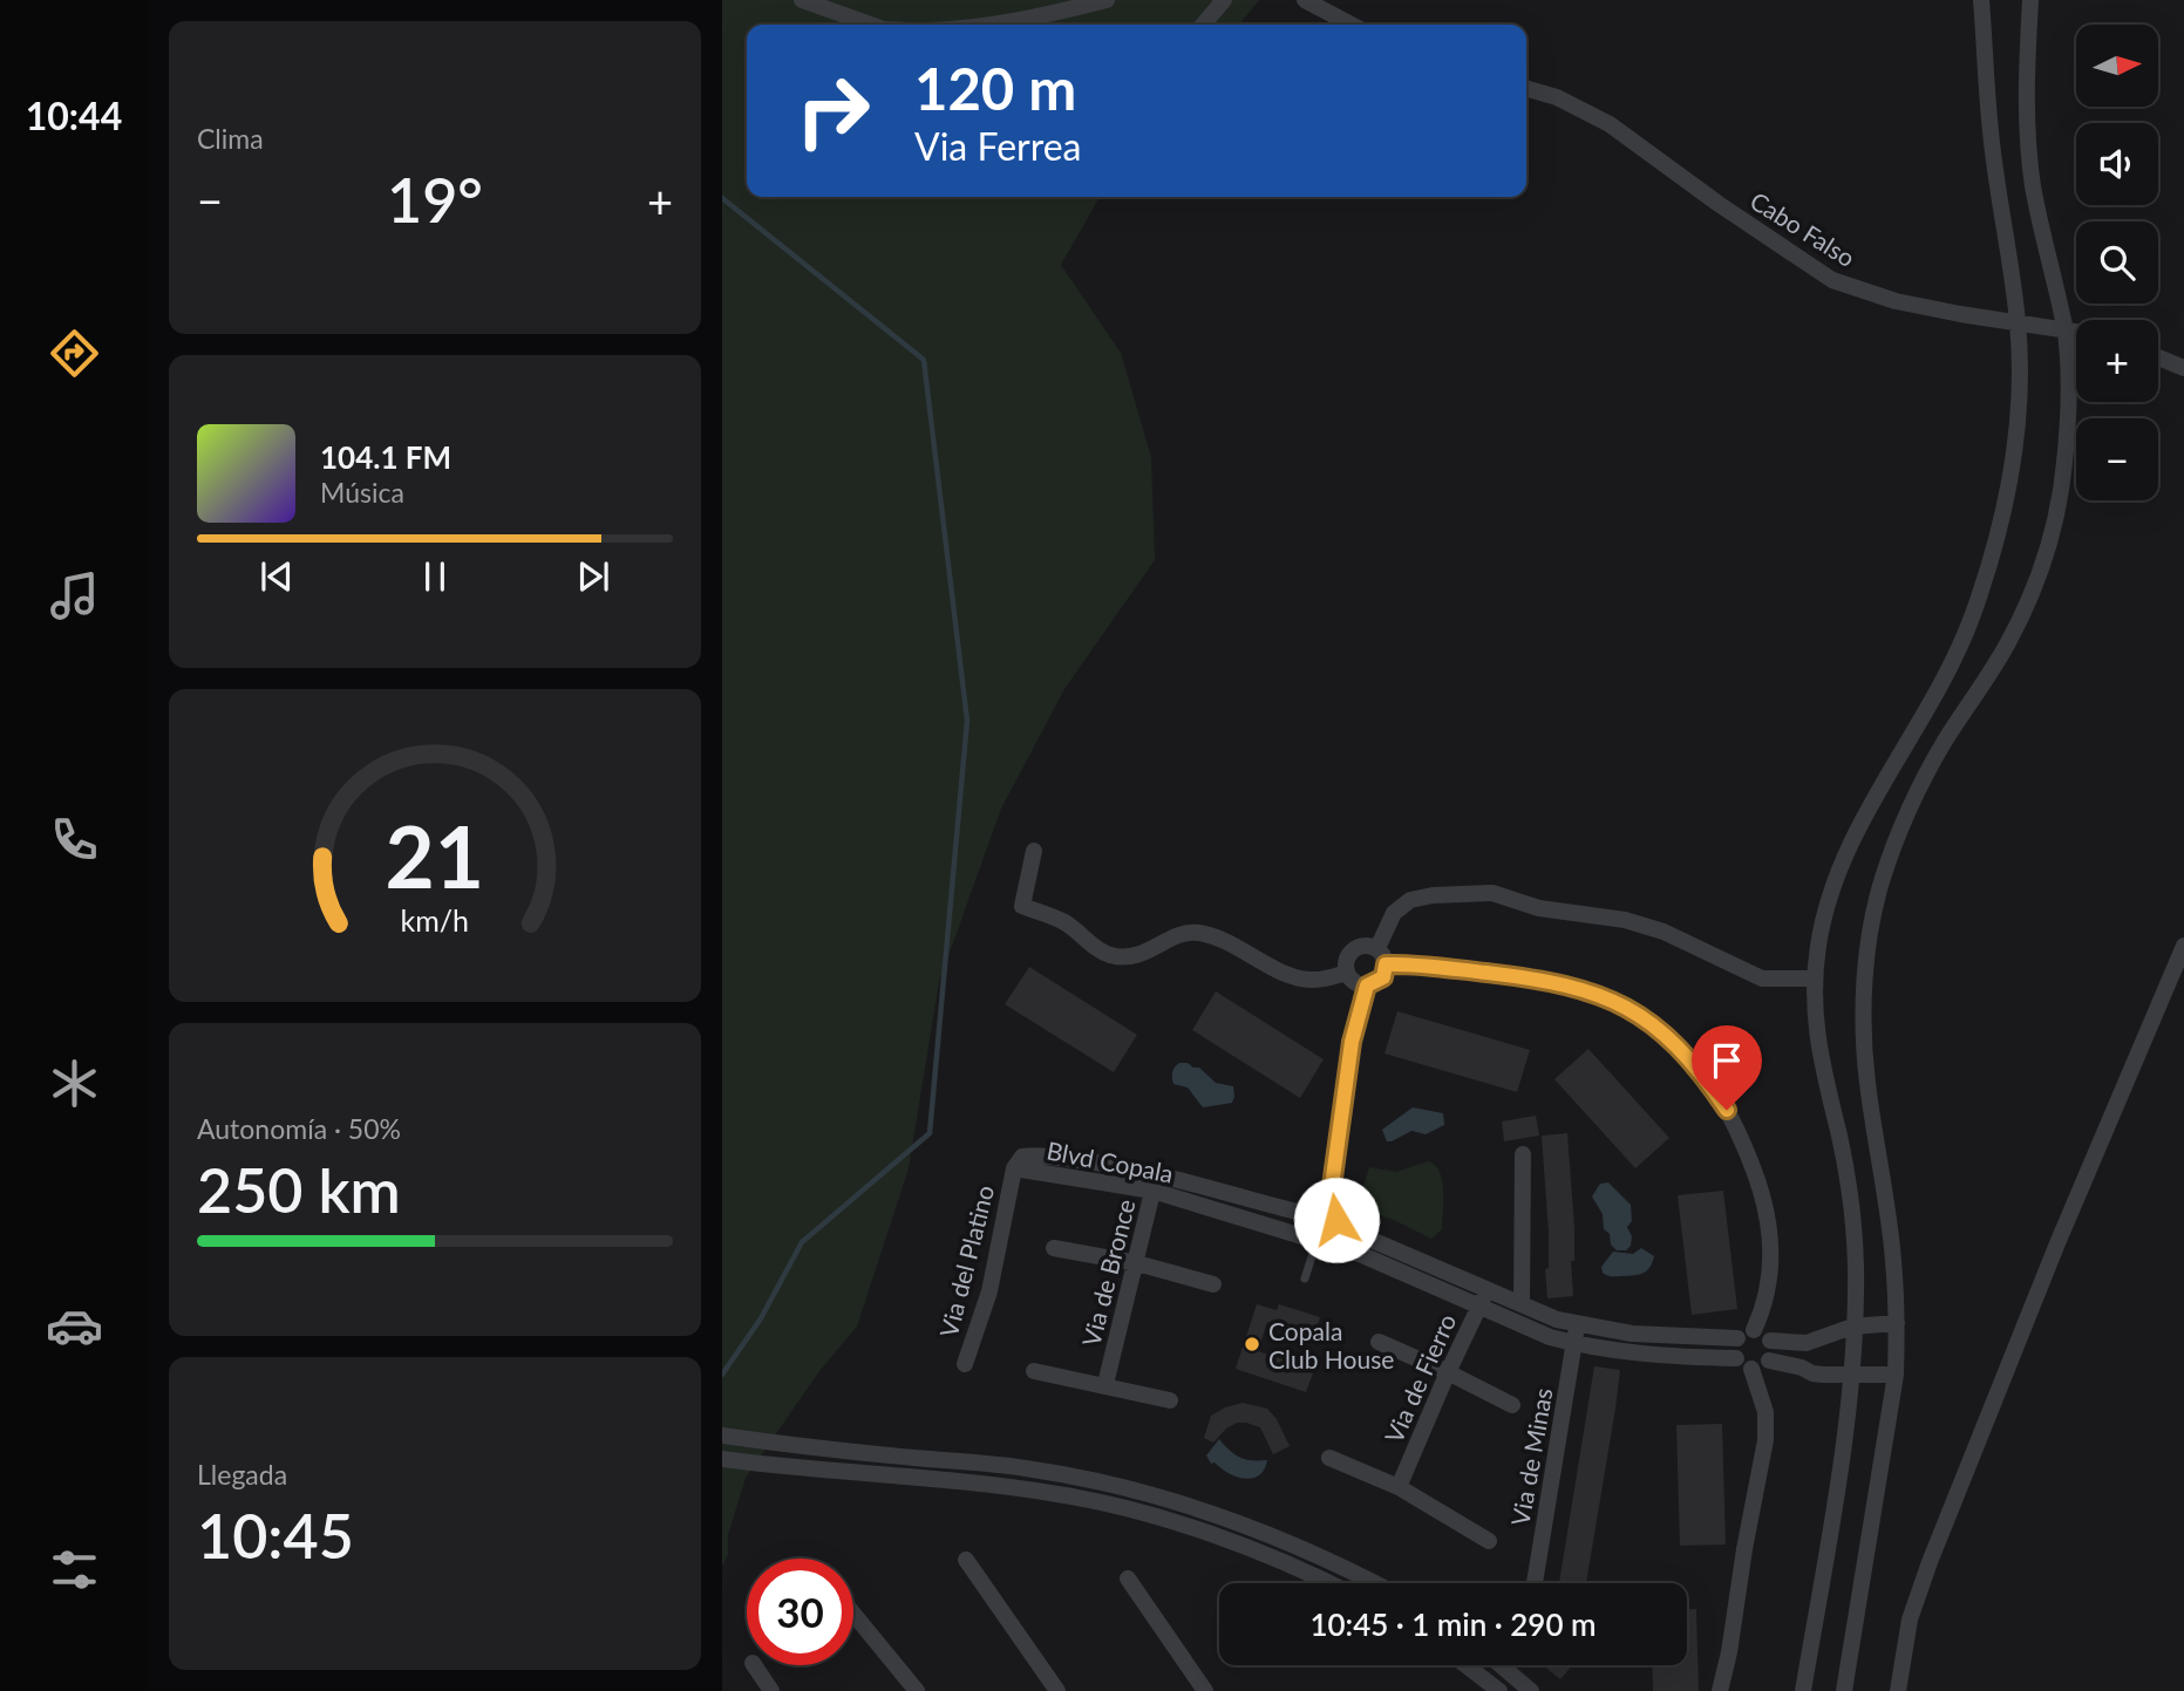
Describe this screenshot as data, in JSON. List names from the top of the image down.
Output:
{
  "streets": {
    "street": [
      "Cabo Falso",
      "Blvd Copala",
      "Via del Platino",
      "Via de Bronce",
      "Via de Fierro",
      "Via de Minas"
    ]
  },
  "crossings": [
    ["Blvd Copala", "Via del Platino"],
    ["Blvd Copala", "Via de Bronce"],
    ["Blvd Copala", "Via de Fierro"],
    ["Blvd Copala", "Via de Minas"]
  ],
  "places": ["Copala Club House"],
  "north": "right",
  "page": {
    "tabs": "10:44",
    "tile": [
      "Clima",
      ["Autonomía · 50%", "250 km"],
      ["Llegada", "10:45"]
    ],
    "map_buttons": ["+", "−"],
    "turn": ["120 m", "Via Ferrea"],
    "heat": ["−", "19°", "+"],
    "song": ["104.1 FM", "Música"],
    "limit": "30",
    "trip": "10:45 · 1 min · 290 m",
    "gauge": ["21", "km/h"]
  }
}
